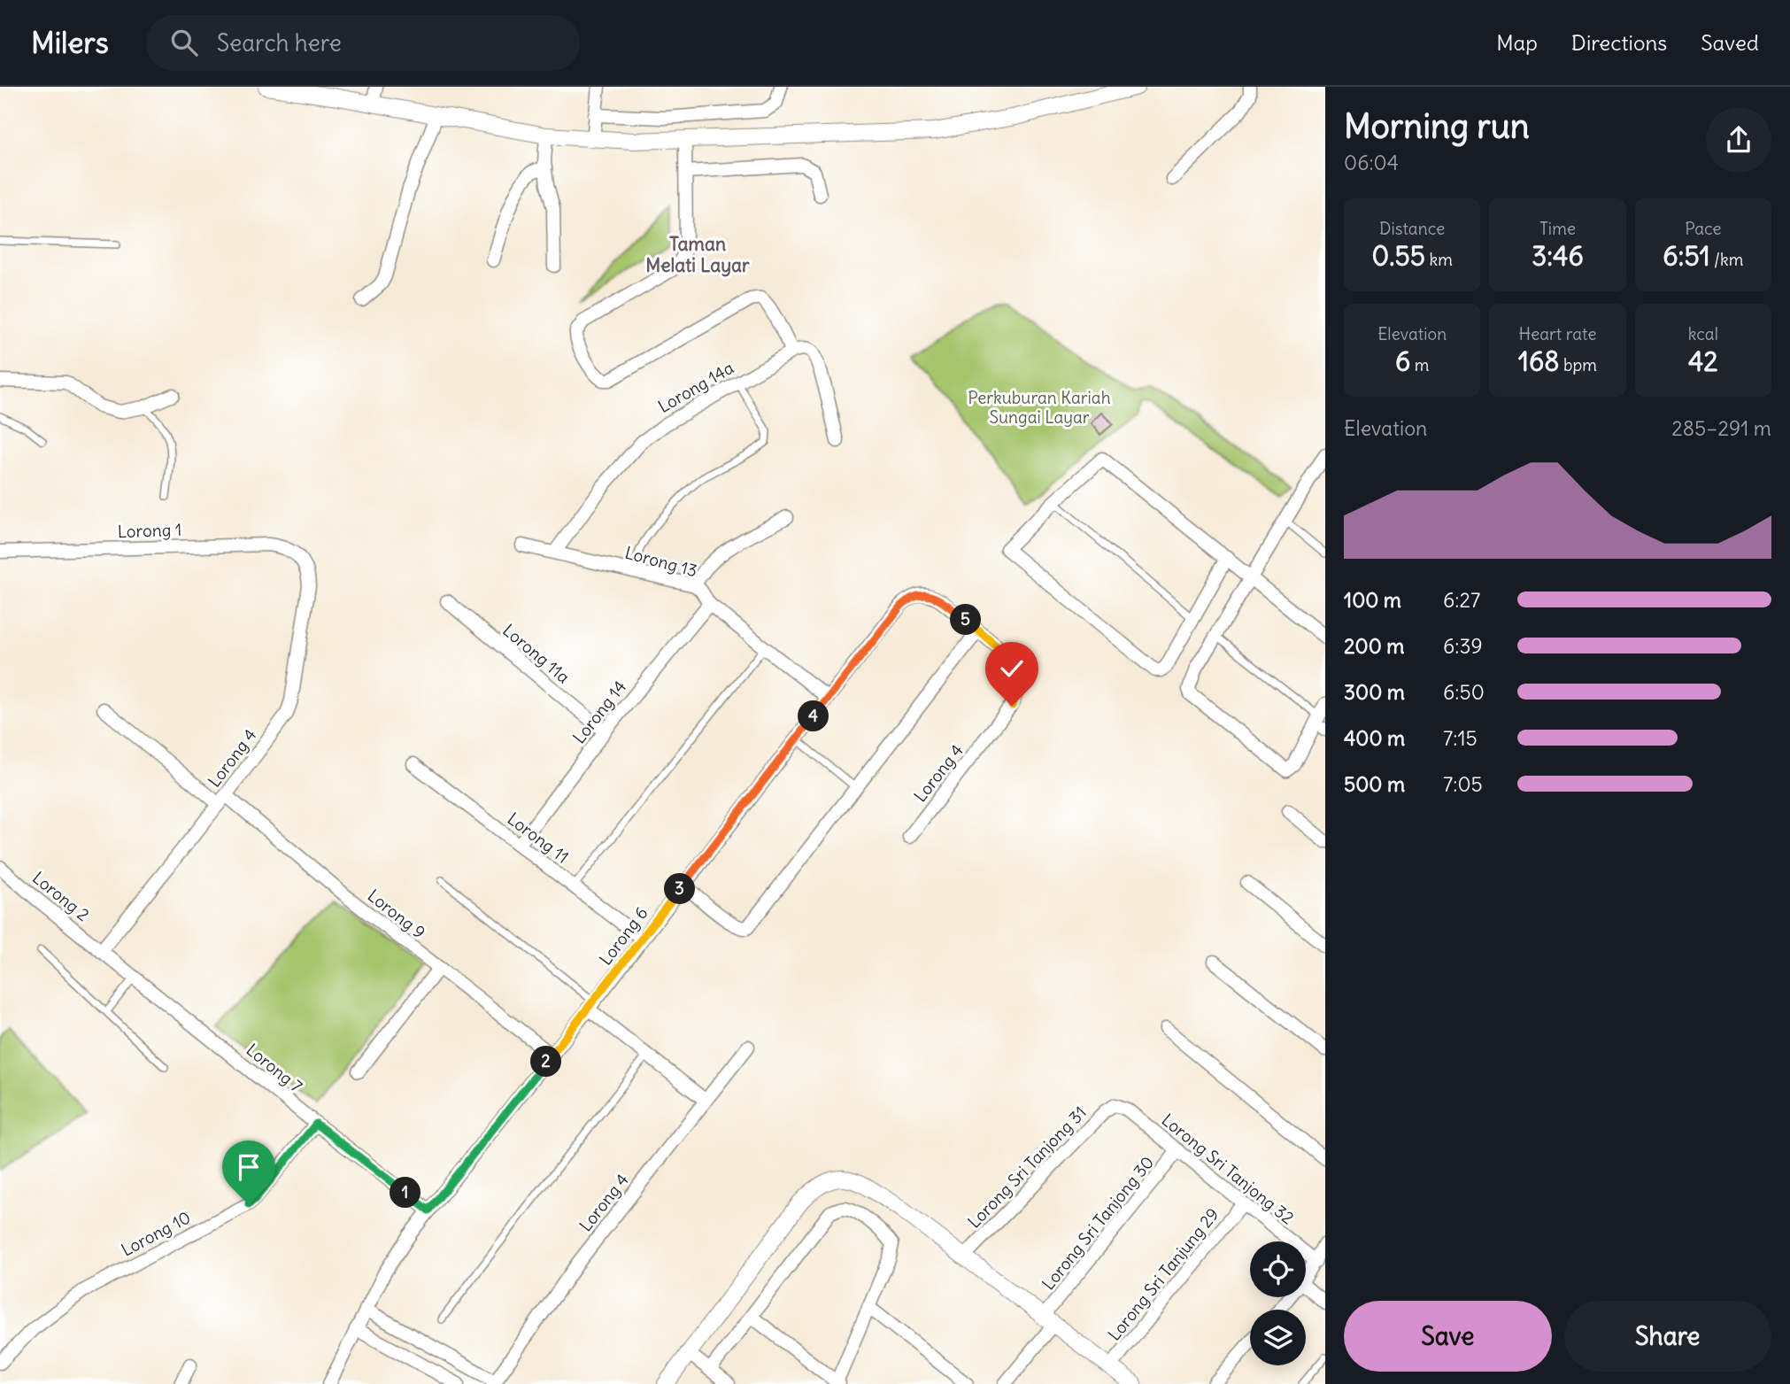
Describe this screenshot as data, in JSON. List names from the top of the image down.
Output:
{
  "streets": {
    "street": [
      "Lorong 14a",
      "Lorong 1",
      "Lorong 13",
      "Lorong 11a",
      "Lorong 14",
      "Lorong 4",
      "Lorong 11",
      "Lorong 2",
      "Lorong 9",
      "Lorong 6",
      "Lorong 7",
      "Lorong Sri Tanjong 31",
      "Lorong Sri Tanjong 32",
      "Lorong Sri Tanjong 30",
      "Lorong 10",
      "Lorong Sri Tanjung 29"
    ]
  },
  "crossings": [
    ["Lorong 14a", "Lorong 13"],
    ["Lorong 1", "Lorong 4"],
    ["Lorong 13", "Lorong 14"],
    ["Lorong 13", "Lorong 6"],
    ["Lorong 11a", "Lorong 14"],
    ["Lorong 14", "Lorong 11"],
    ["Lorong 4", "Lorong 2"],
    ["Lorong 4", "Lorong 9"],
    ["Lorong 4", "Lorong 6"],
    ["Lorong 4", "Lorong 7"],
    ["Lorong 11", "Lorong 6"],
    ["Lorong 2", "Lorong 7"],
    ["Lorong 9", "Lorong 6"],
    ["Lorong 6", "Lorong 7"],
    ["Lorong 7", "Lorong 10"],
    ["Lorong Sri Tanjong 31", "Lorong Sri Tanjong 32"],
    ["Lorong Sri Tanjong 32", "Lorong Sri Tanjong 30"],
    ["Lorong Sri Tanjong 32", "Lorong Sri Tanjung 29"]
  ],
  "districts": ["Taman Melati Layar"],
  "parks": ["Perkuburan Kariah Sungai Layar"],
  "page": {
    "header": "Milers",
    "search": "Search here",
    "nav": ["Map", "Directions", "Saved"],
    "heading": ["Morning run", "06:04"],
    "stats": [
      ["Distance", "0.55 km"],
      ["Time", "3:46"],
      ["Pace", "6:51 /km"],
      ["Elevation", "6 m"],
      ["Heart rate", "168 bpm"],
      ["kcal", "42"]
    ],
    "chart": ["Elevation", "285–291 m"],
    "list": [
      {
        "name": "100 m",
        "note": "6:27"
      },
      {
        "name": "200 m",
        "note": "6:39"
      },
      {
        "name": "300 m",
        "note": "6:50"
      },
      {
        "name": "400 m",
        "note": "7:15"
      },
      {
        "name": "500 m",
        "note": "7:05"
      }
    ],
    "pins": [
      "5",
      "4",
      "3",
      "2",
      "1"
    ],
    "buttons": ["Save", "Share"]
  }
}
